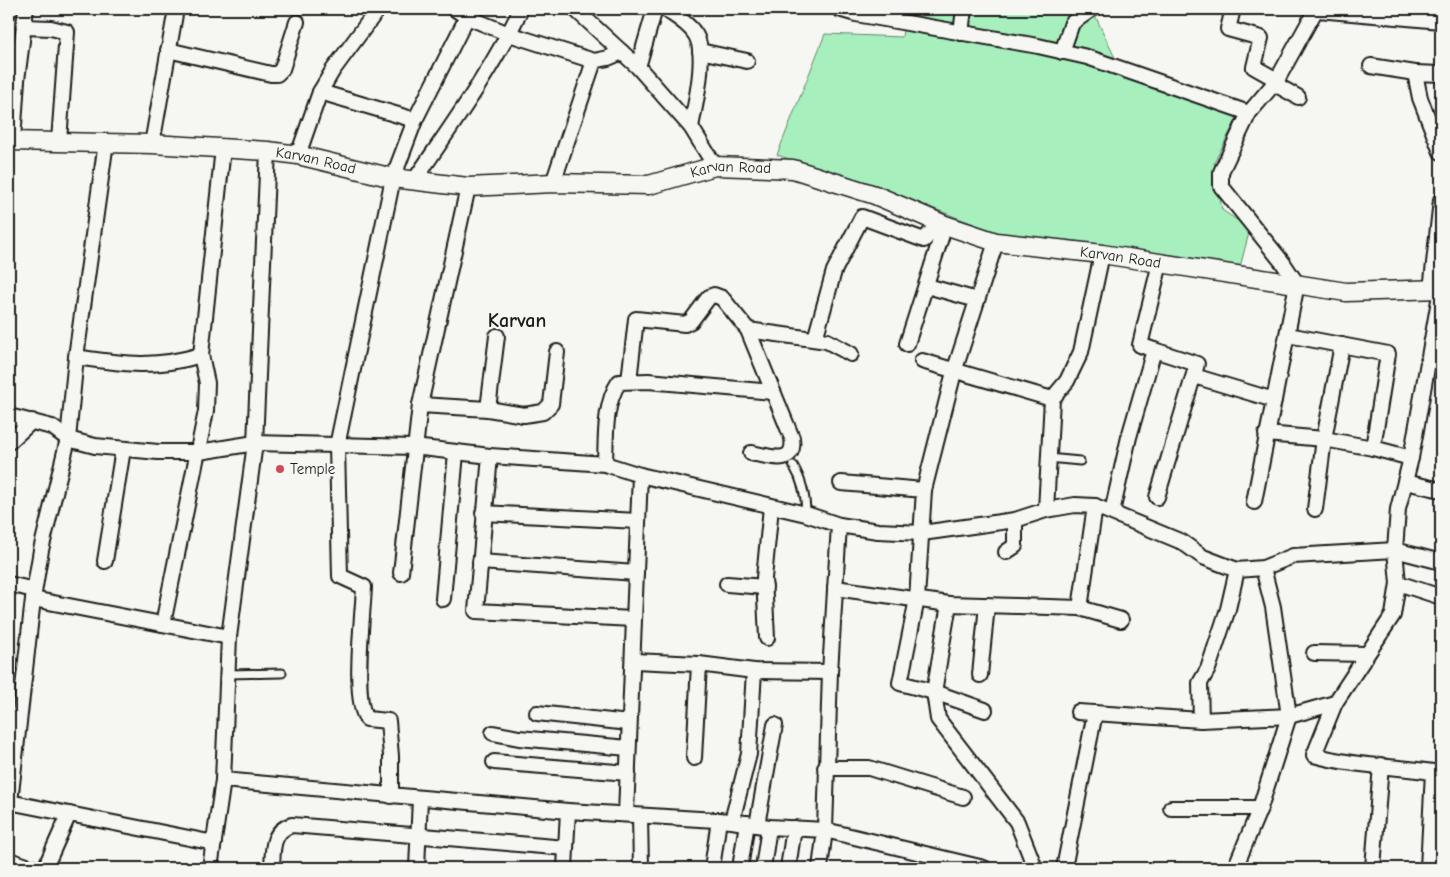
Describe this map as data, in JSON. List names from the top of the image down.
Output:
{
  "streets": {
    "street": ["Karvan Road"]
  },
  "districts": ["Karvan"],
  "places": ["Temple"]
}
